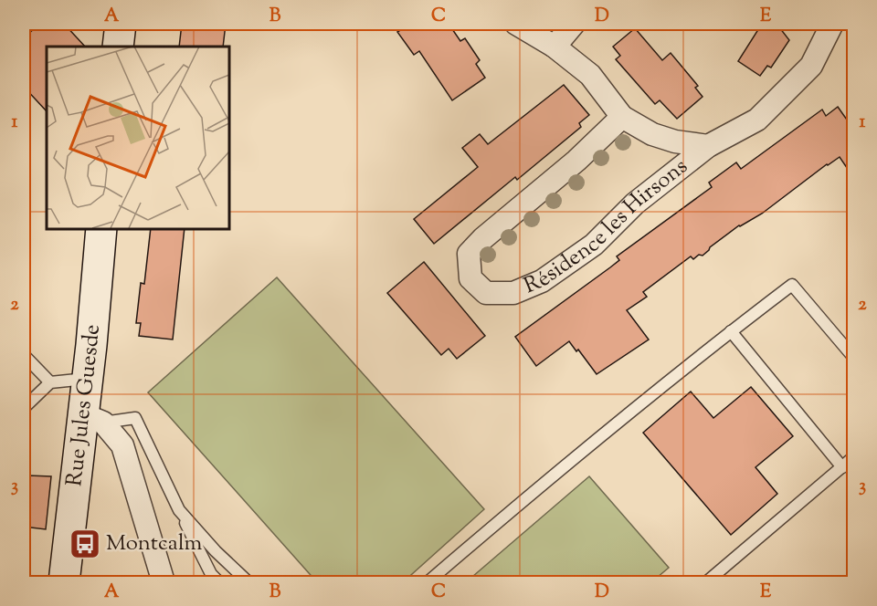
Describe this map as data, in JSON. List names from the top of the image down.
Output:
{
  "streets": {
    "street": ["Résidence les Hirsons", "Rue Jules Guesde"]
  },
  "places": {
    "bus stop": ["Montcalm"]
  },
  "grid": {
    "columns": [
      "A",
      "B",
      "C",
      "D",
      "E"
    ],
    "rows": ["1", "2", "3"]
  }
}
